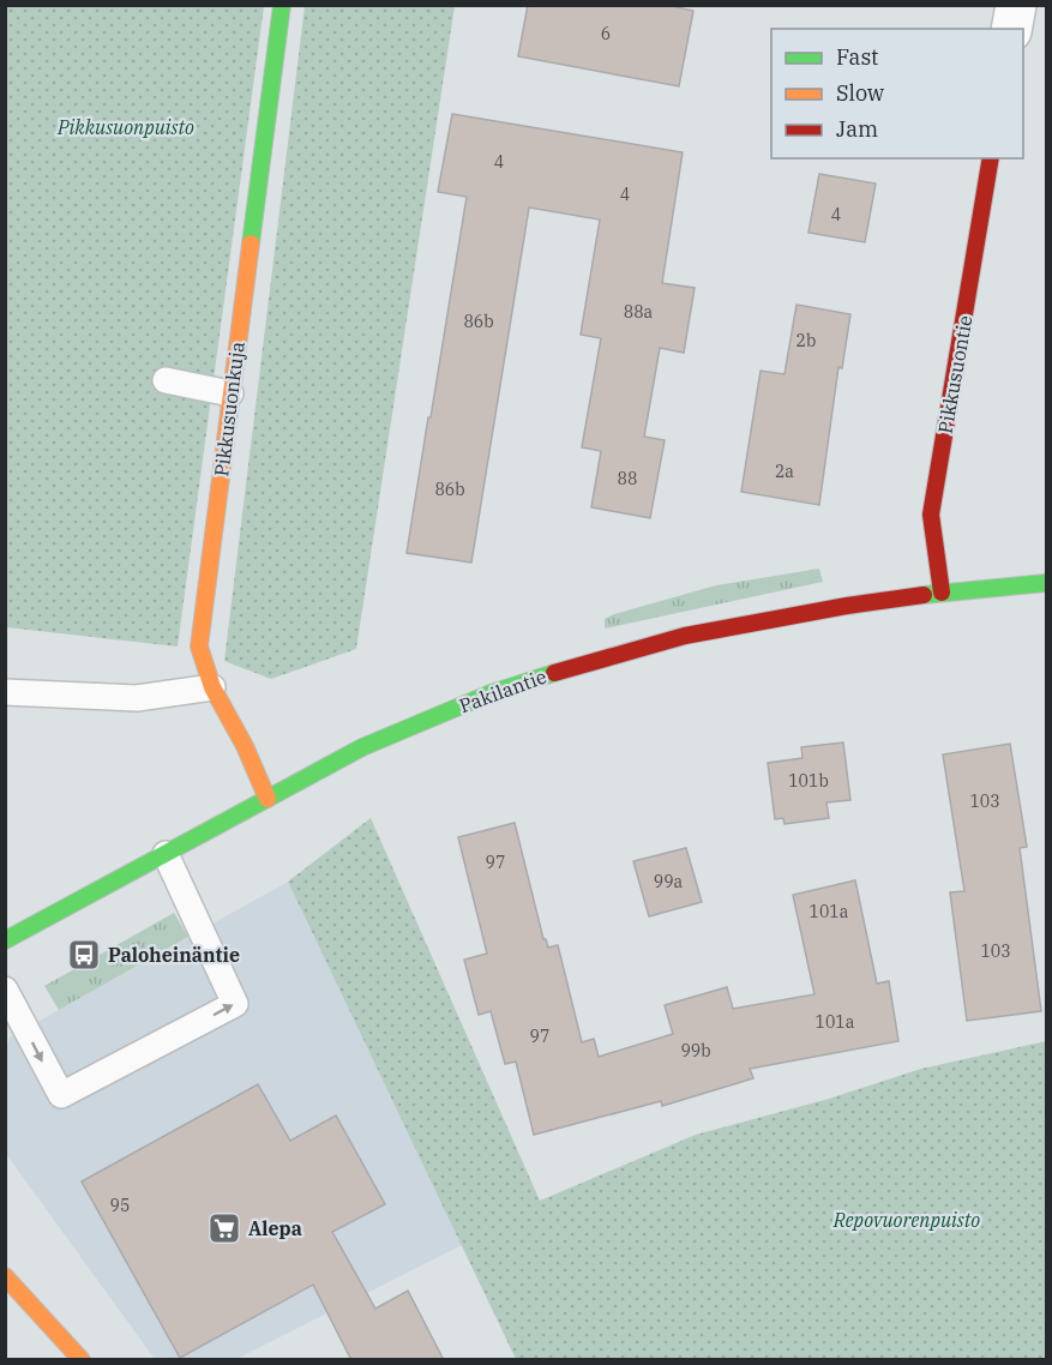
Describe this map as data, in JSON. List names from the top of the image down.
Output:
{
  "streets": {
    "street": ["Pikkusuontie", "Pikkusuonkuja", "Pakilantie"]
  },
  "crossings": [
    ["Pikkusuontie", "Pakilantie"],
    ["Pikkusuonkuja", "Pakilantie"]
  ],
  "parks": ["Pikkusuonpuisto", "Repovuorenpuisto"],
  "places": {
    "bus stop": ["Paloheinäntie"],
    "supermarket": ["Alepa"]
  },
  "house_numbers": [
    "6",
    "4",
    "4",
    "4",
    "88a",
    "86b",
    "2b",
    "2a",
    "88",
    "86b",
    "101b",
    "103",
    "97",
    "99a",
    "101a",
    "103",
    "101a",
    "97",
    "99b",
    "95"
  ],
  "legend": ["Fast", "Slow", "Jam"]
}
